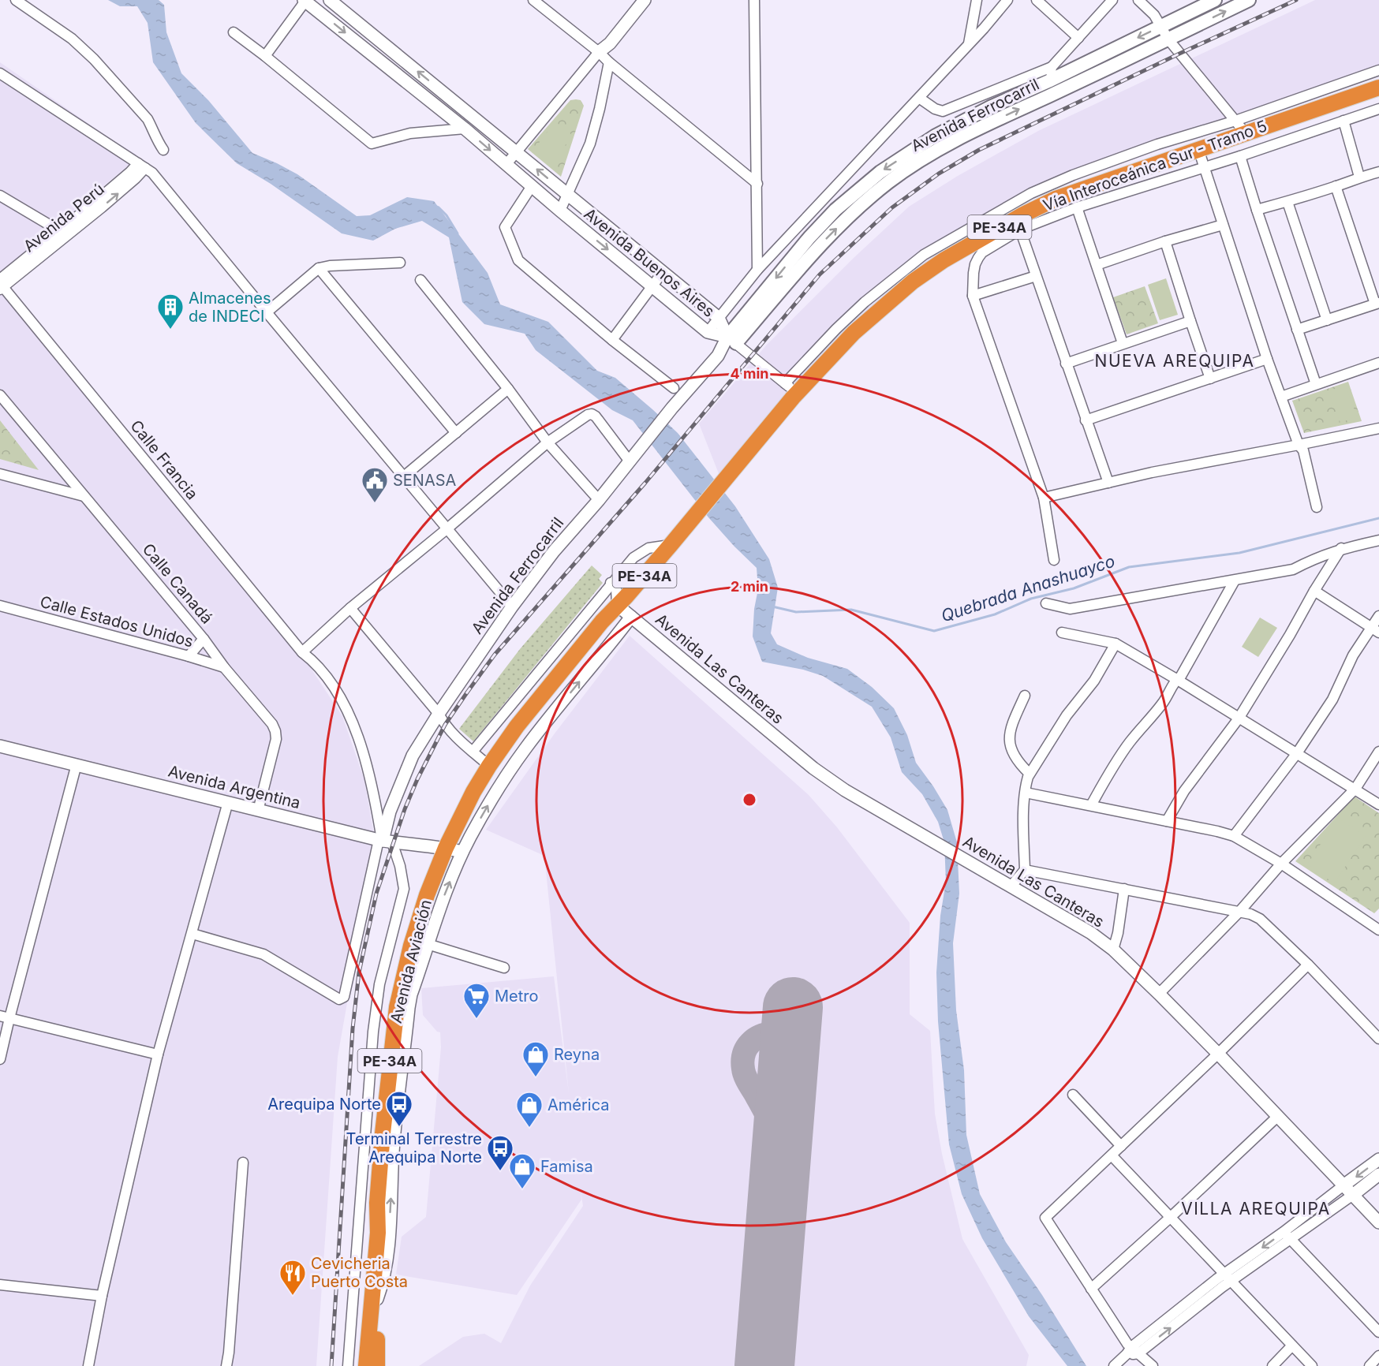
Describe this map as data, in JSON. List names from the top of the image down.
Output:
{
  "streets": {
    "highway": ["Vía Interoceánica Sur - Tramo 5", "PE-34A", "Avenida Aviación"],
    "main road": ["Avenida Ferrocarril"],
    "street": [
      "Avenida Perú",
      "Avenida Buenos Aires",
      "Calle Francia",
      "Calle Canadá",
      "Calle Estados Unidos",
      "Avenida Las Canteras",
      "Avenida Argentina"
    ]
  },
  "crossings": [
    ["Avenida Ferrocarril", "Avenida Buenos Aires"],
    ["Avenida Ferrocarril", "Calle Francia"],
    ["Avenida Ferrocarril", "Avenida Argentina"],
    ["Vía Interoceánica Sur - Tramo 5", "Avenida Aviación"],
    ["Avenida Perú", "Calle Francia"],
    ["Calle Francia", "Avenida Argentina"],
    ["Calle Canadá", "Calle Estados Unidos"],
    ["Calle Canadá", "Avenida Argentina"],
    ["Avenida Las Canteras", "Avenida Aviación"],
    ["Avenida Argentina", "Avenida Aviación"]
  ],
  "districts": ["NUEVA AREQUIPA", "VILLA AREQUIPA"],
  "water": ["Quebrada Anashuayco"],
  "places": {
    "building": ["Almacenes de INDECI"],
    "public building": ["SENASA"],
    "supermarket": ["Metro"],
    "shop": ["Reyna", "América", "Famisa"],
    "bus stop": ["Arequipa Norte", "Terminal Terrestre Arequipa Norte"],
    "restaurant": ["Cevicheria Puerto Costa"]
  },
  "rings": ["4 min", "2 min"]
}
